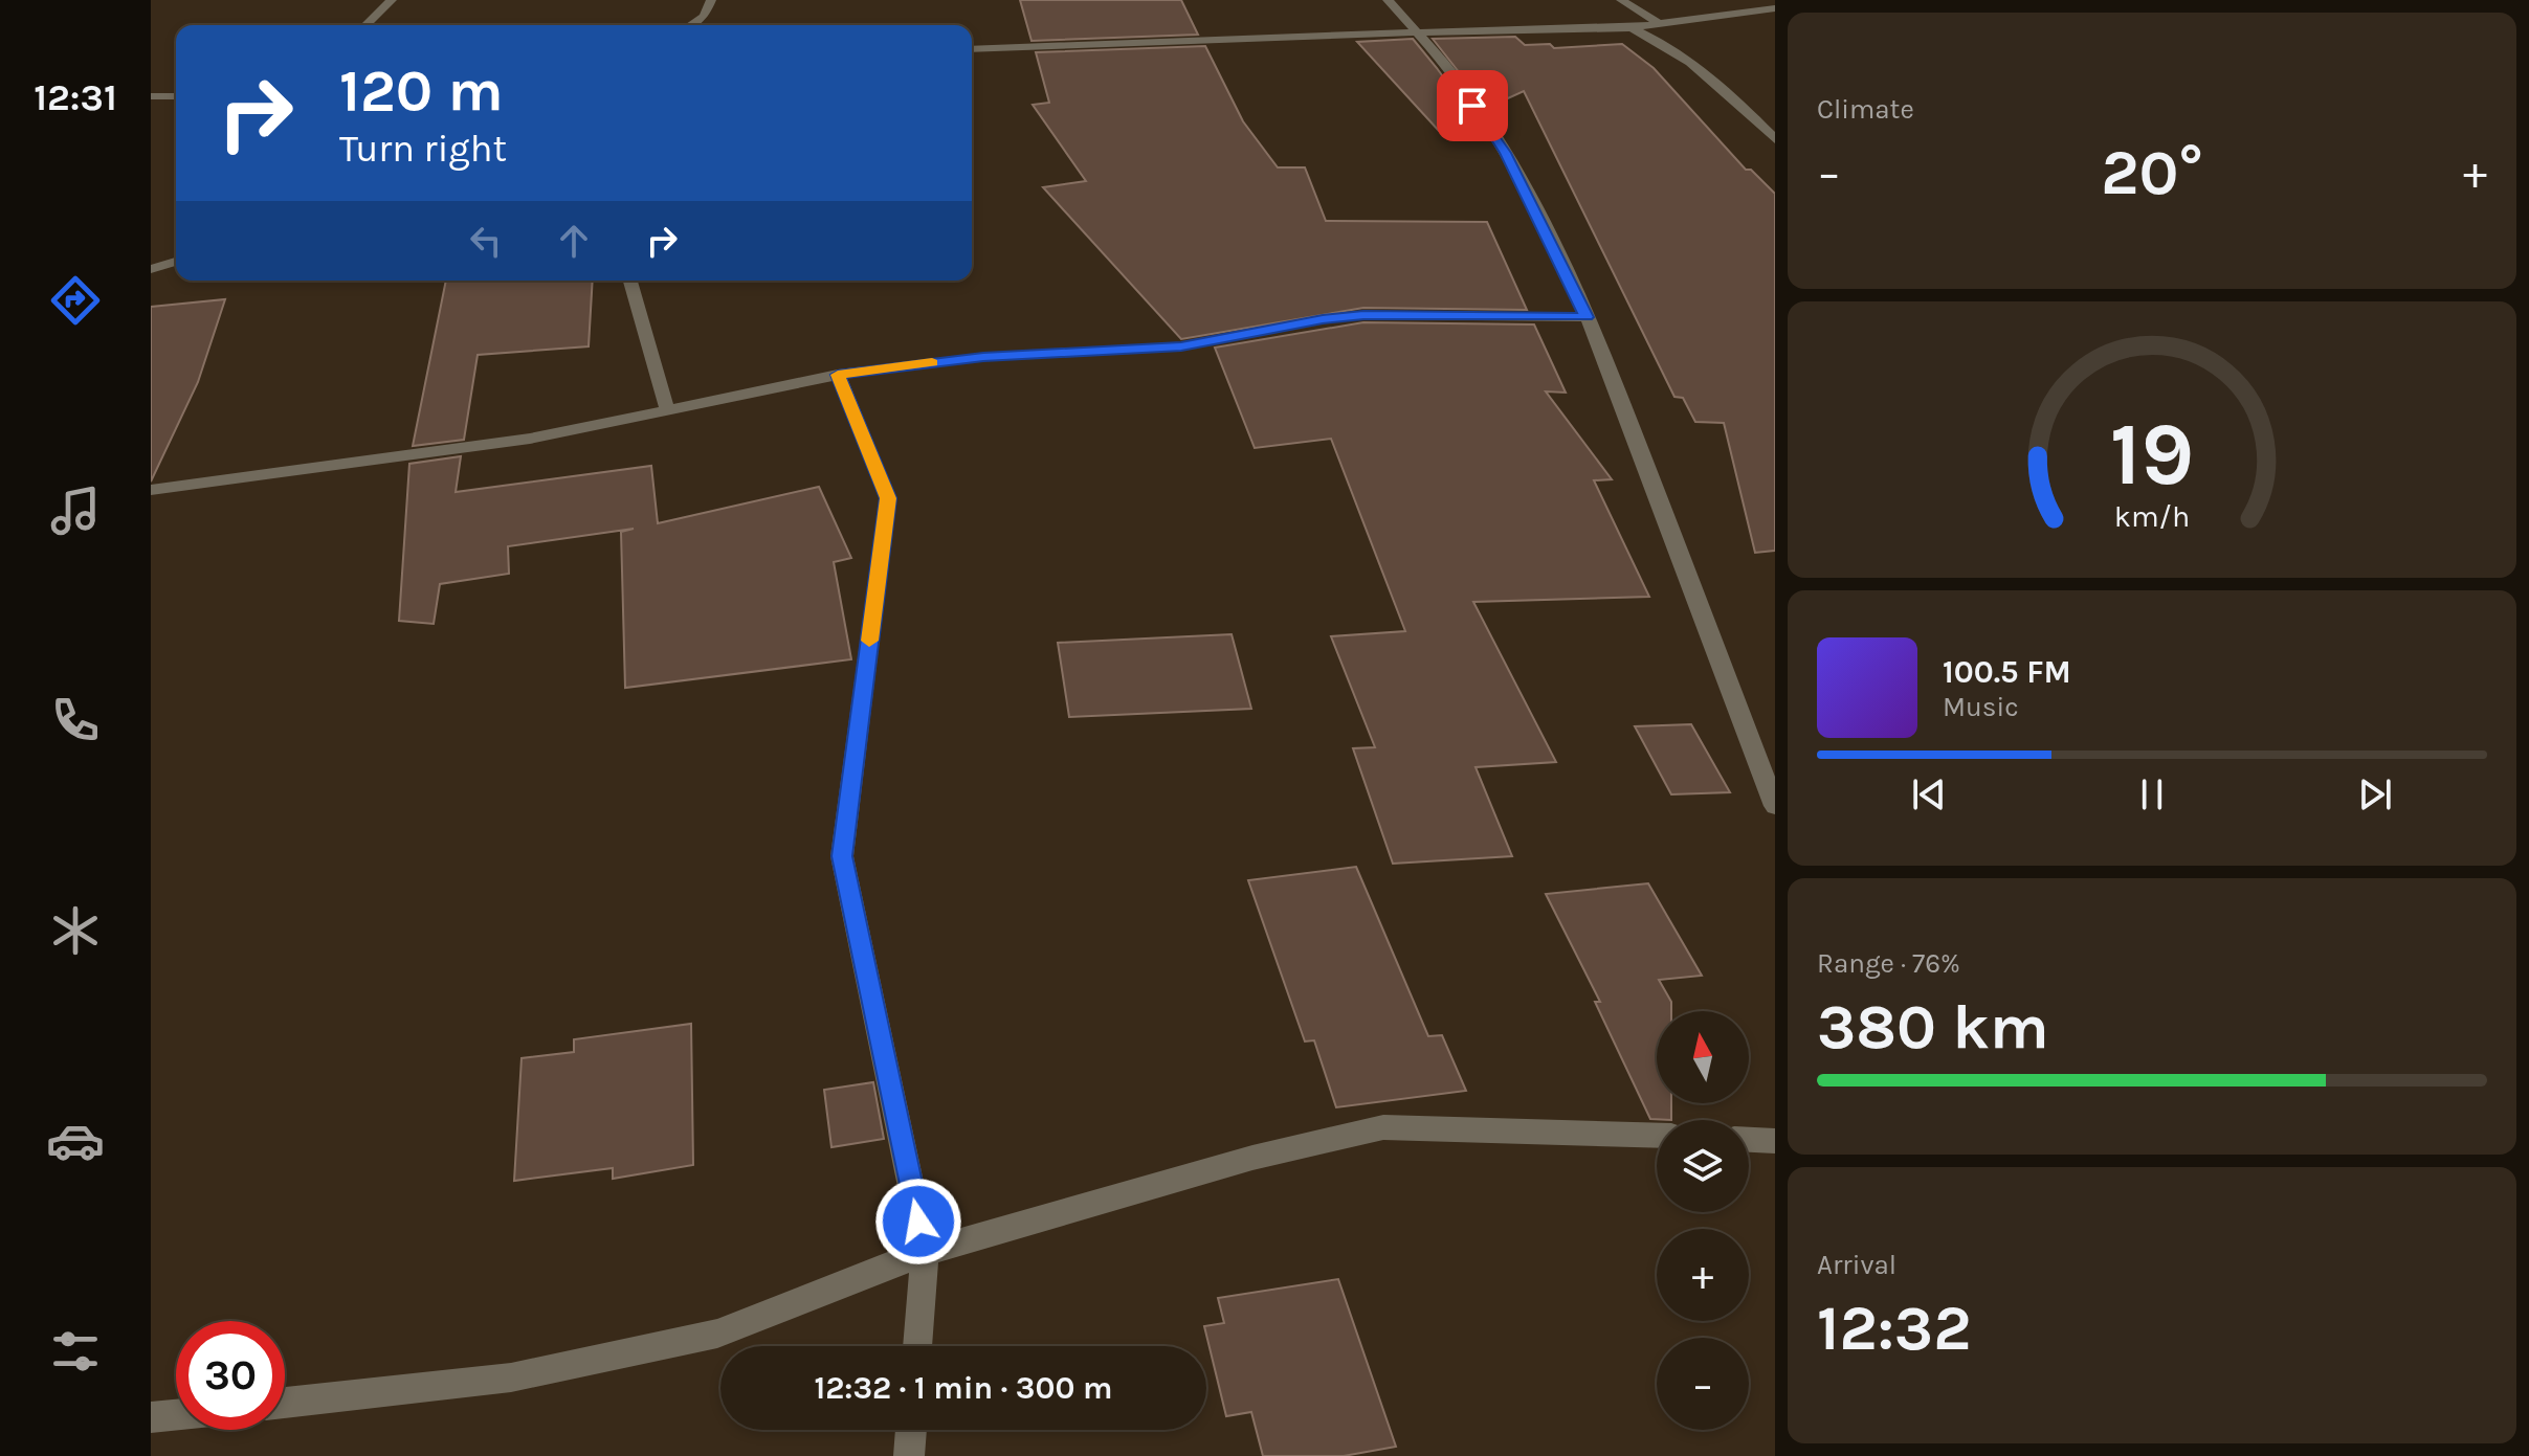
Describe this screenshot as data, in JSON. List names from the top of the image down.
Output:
{
  "north": "top",
  "page": {
    "tabs": "12:31",
    "tile": [
      "Climate",
      ["Range · 76%", "380 km"],
      ["Arrival", "12:32"]
    ],
    "turn": ["120 m", "Turn right"],
    "heat": ["−", "20°", "+"],
    "song": ["100.5 FM", "Music"],
    "map_buttons": ["+", "−"],
    "limit": "30",
    "trip": "12:32 · 1 min · 300 m",
    "gauge": ["19", "km/h"]
  }
}
